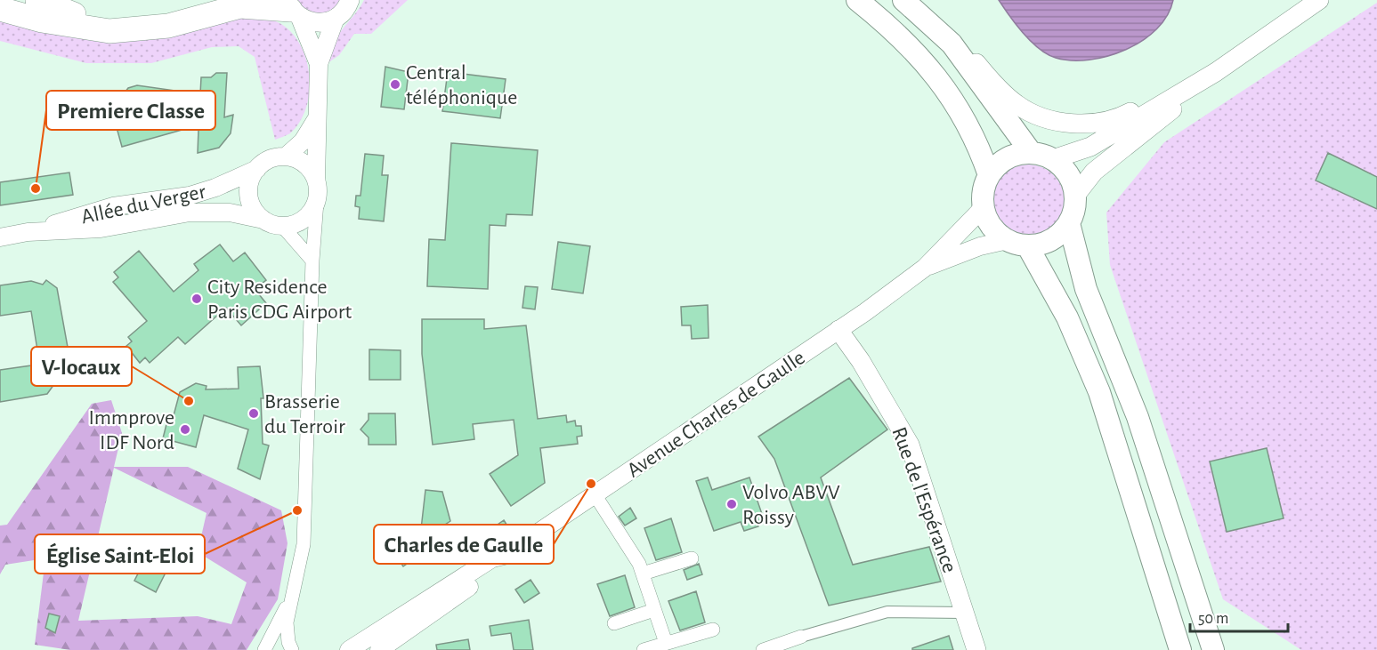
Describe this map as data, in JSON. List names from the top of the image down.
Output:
{
  "streets": {
    "main road": ["Rue de l'Espérance"],
    "street": ["Allée du Verger", "Avenue Charles de Gaulle"]
  },
  "crossings": [
    ["Avenue Charles de Gaulle", "Rue de l'Espérance"]
  ],
  "places": [
    "Central téléphonique",
    "Premiere Classe",
    "City Residence Paris CDG Airport",
    "V-locaux",
    "Brasserie du Terroir",
    "Immprove IDF Nord",
    "Charles de Gaulle",
    "Volvo ABVV Roissy",
    "Église Saint-Eloi"
  ],
  "scale_bar": "50 m"
}
